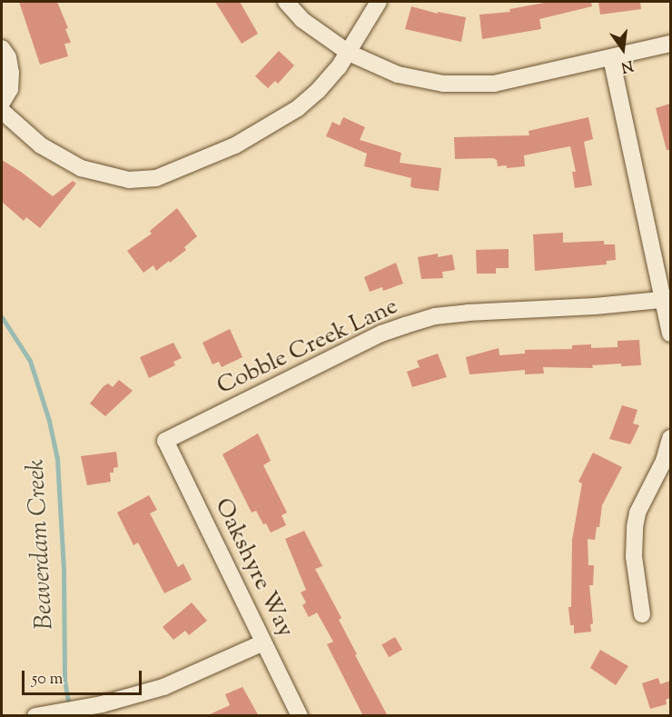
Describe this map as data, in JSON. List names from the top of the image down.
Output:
{
  "streets": {
    "street": ["Cobble Creek Lane", "Oakshyre Way"]
  },
  "crossings": [
    ["Cobble Creek Lane", "Oakshyre Way"]
  ],
  "water": ["Beaverdam Creek"],
  "scale_bar": "50 m",
  "north": "bottom"
}
